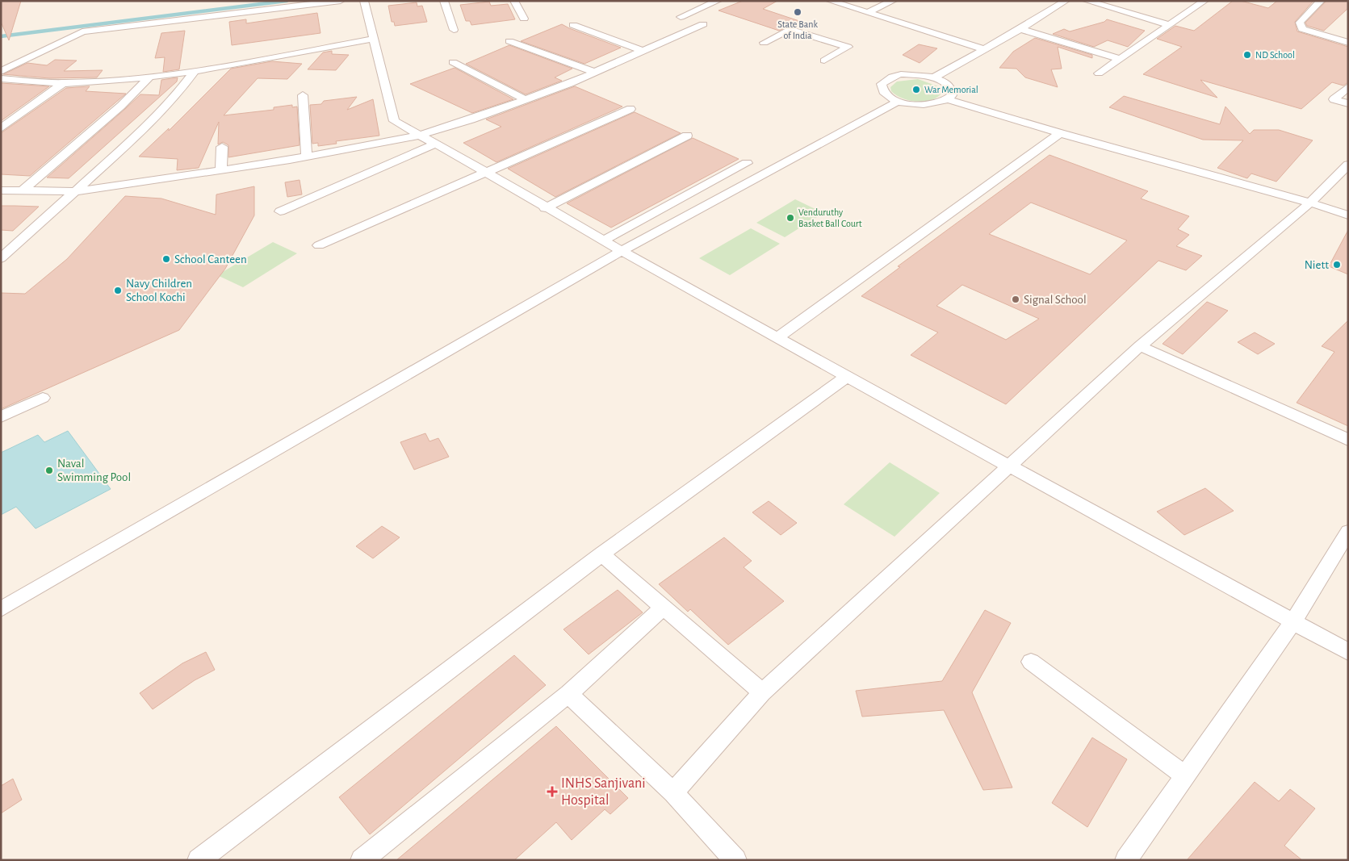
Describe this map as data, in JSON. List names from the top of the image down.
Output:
{
  "places": {
    "other": [
      "State Bank of India",
      "ND School",
      "War Memorial",
      "Venduruthy Basket Ball Court",
      "School Canteen",
      "Niett",
      "Navy Children School Kochi",
      "Signal School",
      "Naval Swimming Pool"
    ],
    "health": ["INHS Sanjivani Hospital"]
  }
}
